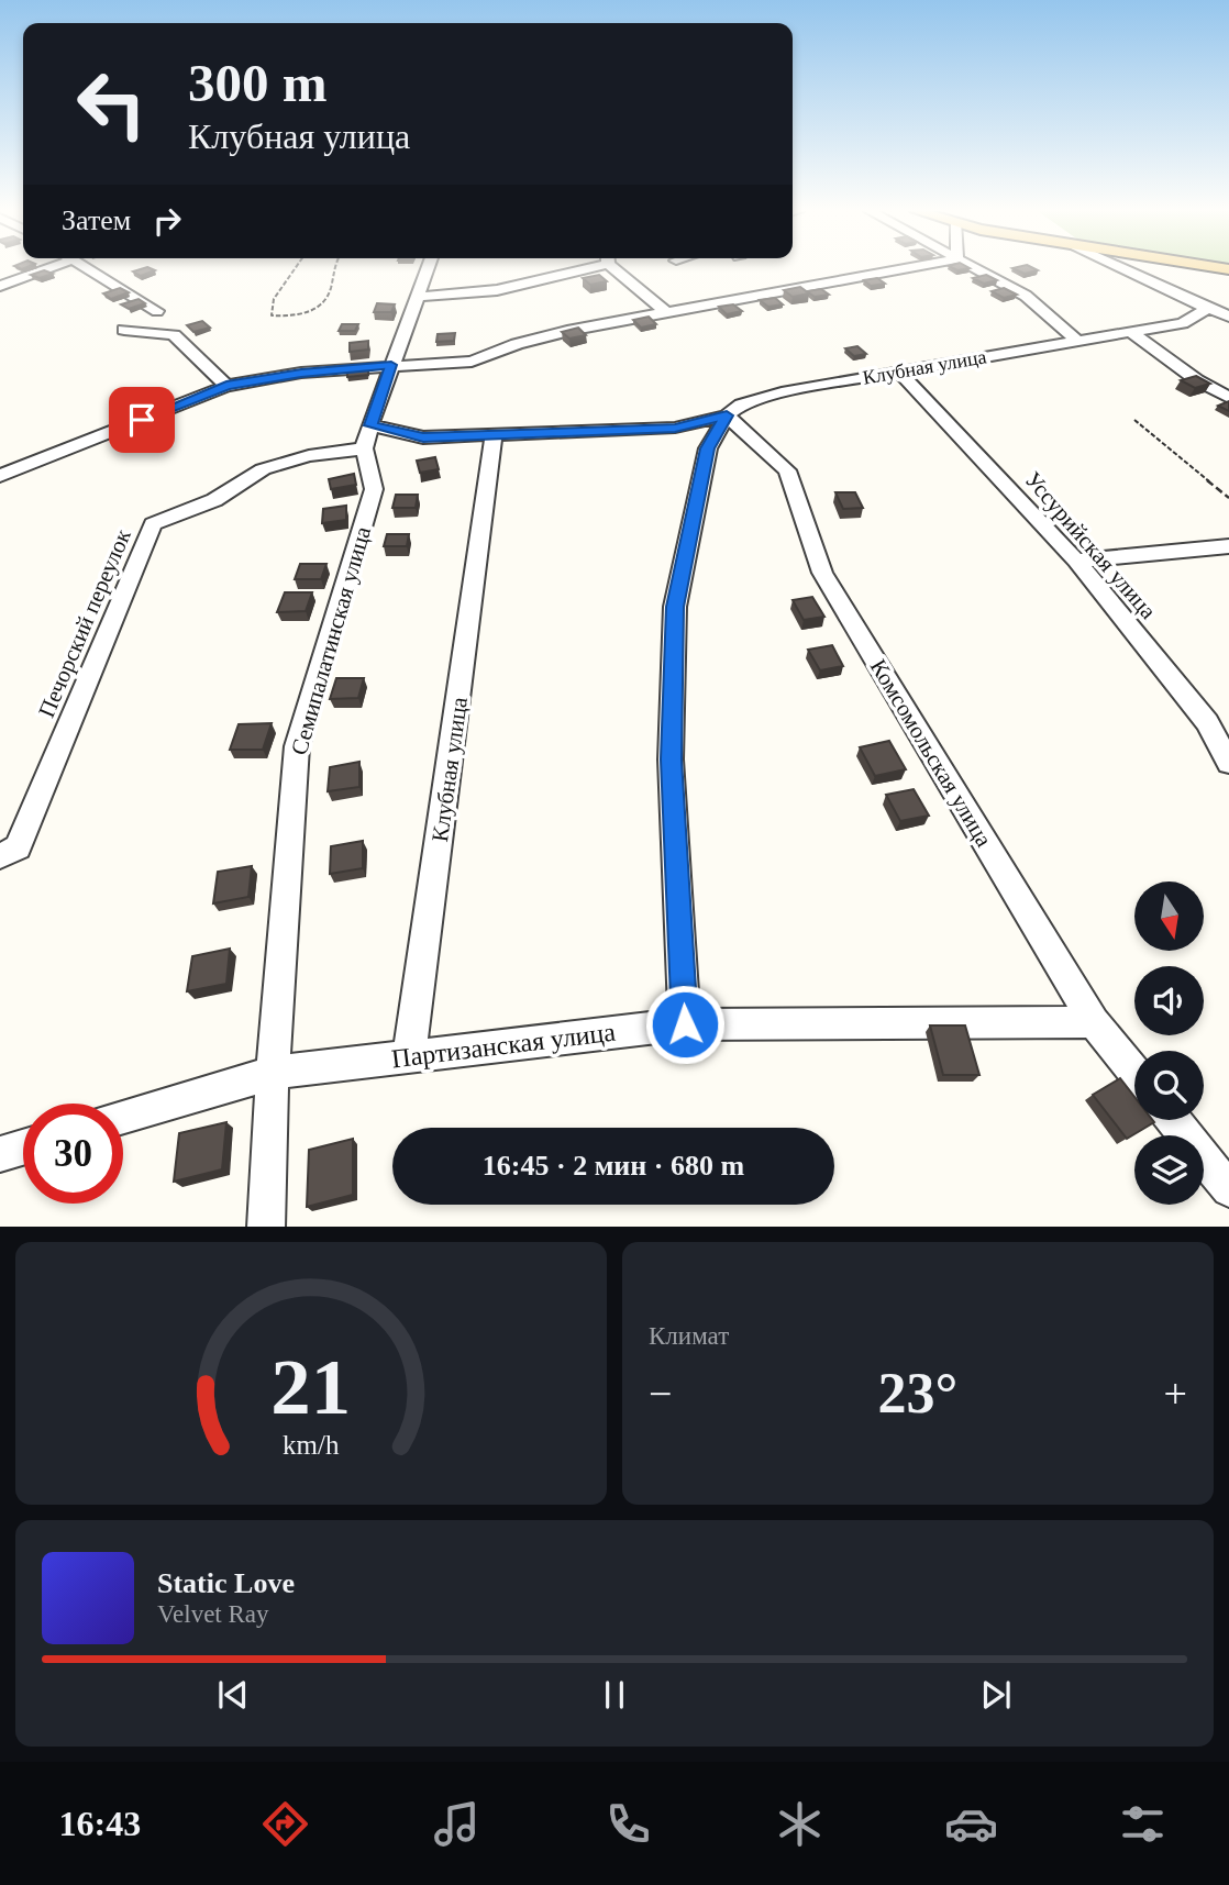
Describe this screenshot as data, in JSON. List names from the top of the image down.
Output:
{
  "streets": {
    "street": [
      "Клубная улица",
      "Уссурийская улица",
      "Печорский переулок",
      "Семипалатинская улица",
      "Комсомольская улица",
      "Партизанская улица"
    ]
  },
  "crossings": [
    ["Клубная улица", "Уссурийская улица"],
    ["Клубная улица", "Печорский переулок"],
    ["Клубная улица", "Семипалатинская улица"],
    ["Клубная улица", "Комсомольская улица"],
    ["Клубная улица", "Партизанская улица"],
    ["Печорский переулок", "Семипалатинская улица"],
    ["Семипалатинская улица", "Партизанская улица"],
    ["Комсомольская улица", "Партизанская улица"]
  ],
  "north": "bottom",
  "page": {
    "turn": ["300 m", "Клубная улица"],
    "then": "Затем",
    "limit": "30",
    "trip": "16:45 · 2 мин · 680 m",
    "tile": "Климат",
    "heat": ["−", "23°", "+"],
    "song": ["Static Love", "Velvet Ray"],
    "tabs": "16:43",
    "gauge": ["21", "km/h"]
  }
}
